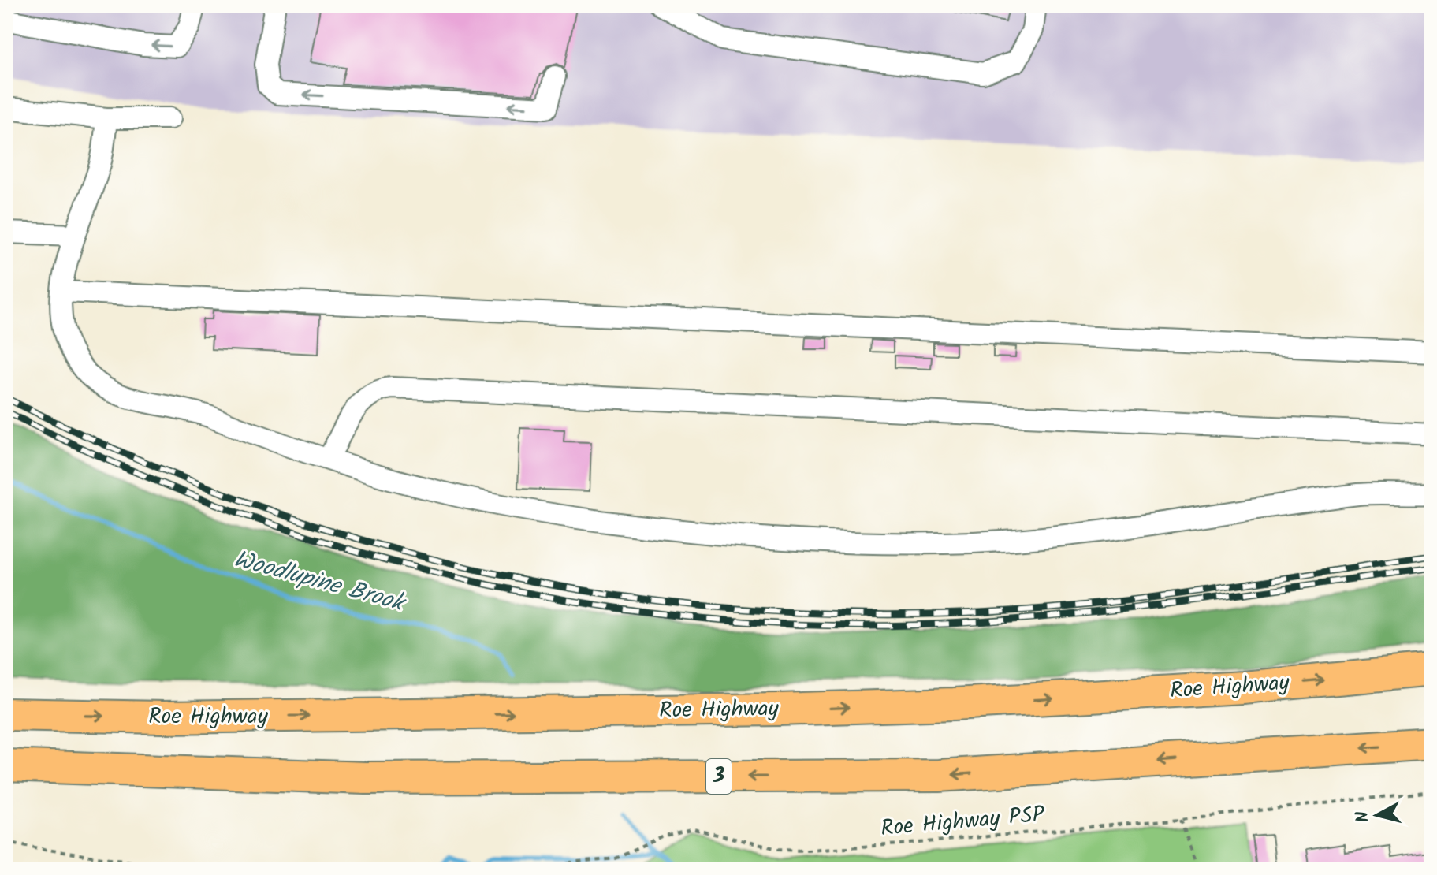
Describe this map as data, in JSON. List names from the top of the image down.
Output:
{
  "streets": {
    "highway": ["Roe Highway", "3"],
    "path": ["Roe Highway PSP"]
  },
  "water": ["Woodlupine Brook"],
  "north": "left"
}
